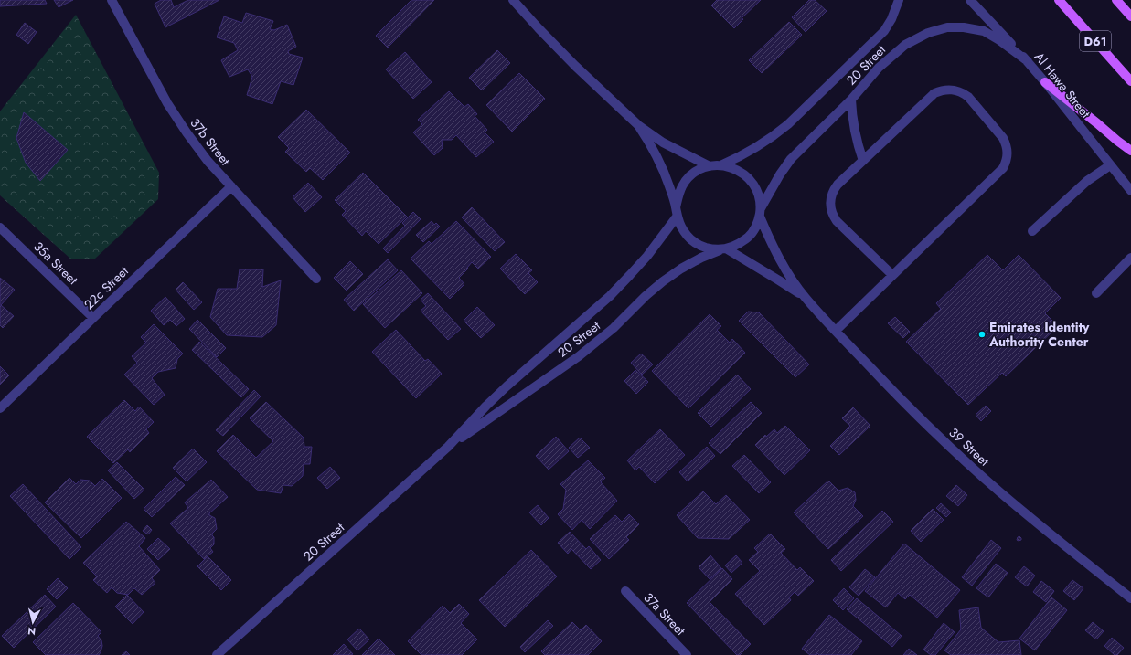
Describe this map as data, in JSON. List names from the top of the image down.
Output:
{
  "streets": {
    "main road": ["D61"],
    "street": [
      "20 Street",
      "Al Hawa Street",
      "37b Street",
      "35a Street",
      "22c Street",
      "39 Street",
      "37a Street"
    ]
  },
  "crossings": [
    ["20 Street", "Al Hawa Street"],
    ["20 Street", "39 Street"],
    ["37b Street", "22c Street"],
    ["35a Street", "22c Street"]
  ],
  "places": ["Emirates Identity Authority Center"],
  "north": "bottom"
}
